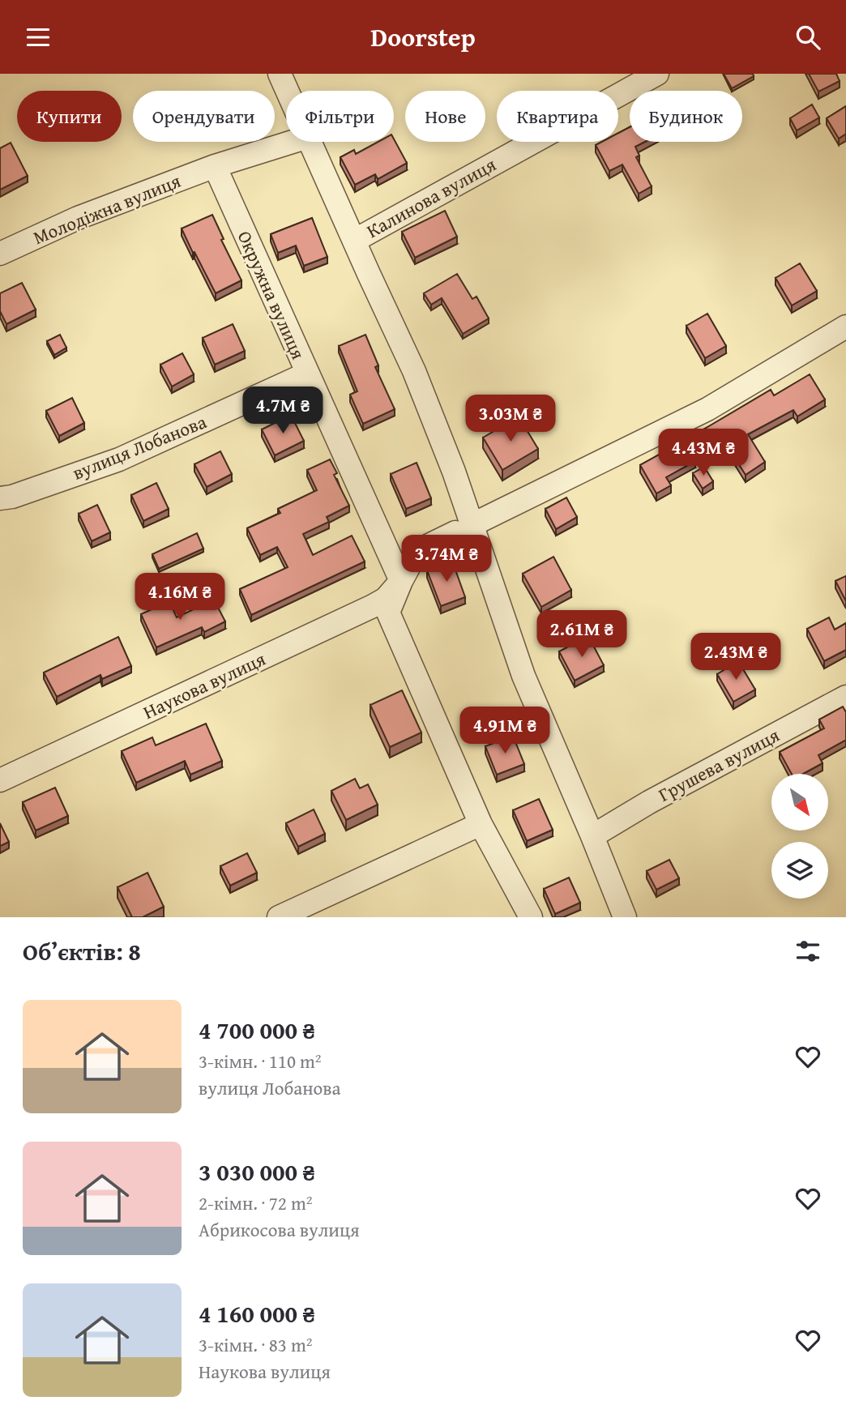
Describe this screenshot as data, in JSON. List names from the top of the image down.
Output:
{
  "streets": {
    "street": [
      "Калинова вулиця",
      "Молодіжна вулиця",
      "Окружна вулиця",
      "вулиця Лобанова",
      "Наукова вулиця",
      "Грушева вулиця"
    ]
  },
  "crossings": [
    ["Молодіжна вулиця", "Окружна вулиця"],
    ["Окружна вулиця", "вулиця Лобанова"],
    ["Окружна вулиця", "Наукова вулиця"]
  ],
  "north": "bottom right",
  "page": {
    "header": "Doorstep",
    "chip": [
      "Купити",
      "Орендувати",
      "Фільтри",
      "Нове",
      "Квартира",
      "Будинок"
    ],
    "price": [
      "4.7M ₴",
      "3.03M ₴",
      "4.43M ₴",
      "3.74M ₴",
      "4.16M ₴",
      "2.61M ₴",
      "2.43M ₴",
      "4.91M ₴"
    ],
    "heading": "Об’єктів: 8",
    "list": [
      {
        "name": "4 700 000 ₴",
        "note": "3-кімн. · 110 m² · вулиця Лобанова"
      },
      {
        "name": "3 030 000 ₴",
        "note": "2-кімн. · 72 m² · Абрикосова вулиця"
      },
      {
        "name": "4 160 000 ₴",
        "note": "3-кімн. · 83 m² · Наукова вулиця"
      }
    ]
  }
}
